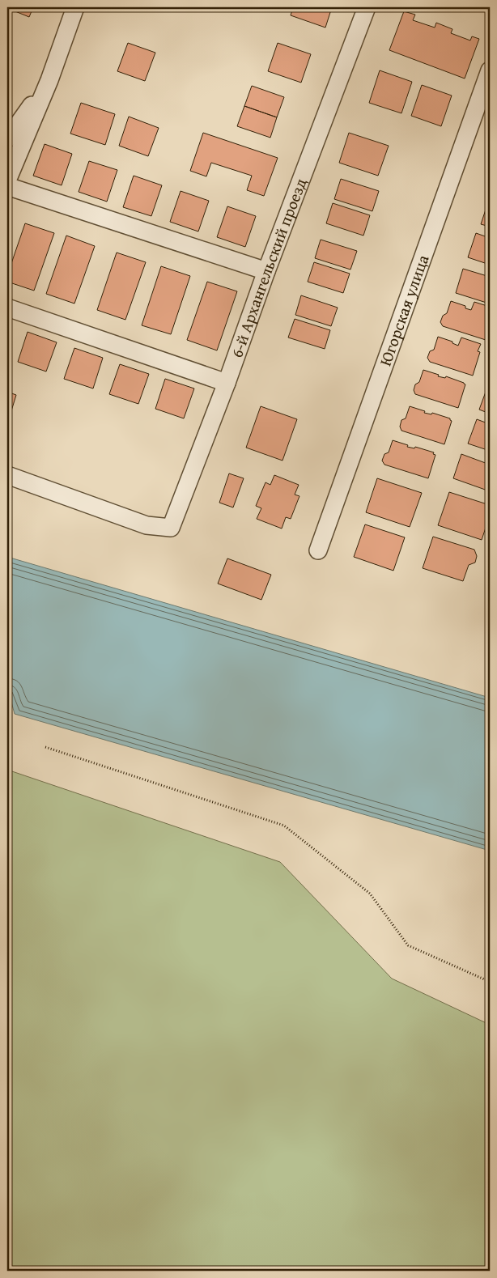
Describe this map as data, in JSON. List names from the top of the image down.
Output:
{
  "streets": {
    "street": ["6-й Архангельский проезд", "Югорская улица"]
  }
}
